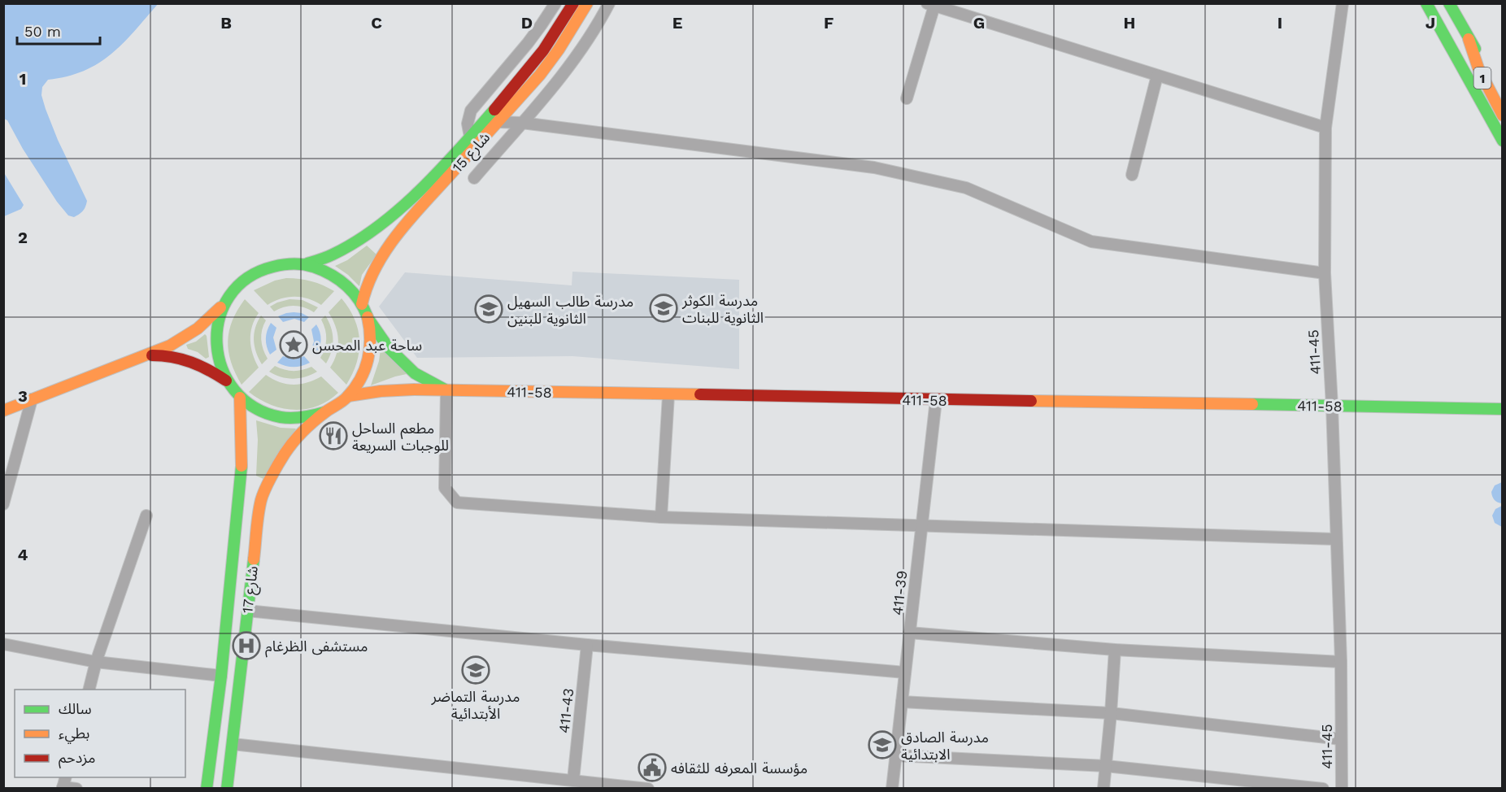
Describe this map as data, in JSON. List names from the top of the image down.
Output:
{
  "streets": {
    "main road": [
      "1",
      "شارع 15",
      "411-58",
      "شارع 17"
    ],
    "street": ["411-45", "411-39", "411-43"]
  },
  "crossings": [
    ["شارع 15", "411-58"],
    ["شارع 15", "شارع 17"],
    ["411-45", "411-58"],
    ["411-58", "شارع 17"],
    ["411-58", "411-39"]
  ],
  "places": {
    "school or university": [
      "مدرسة الكوثر الثانوية للبنات",
      "مدرسة طالب السهيل الثانوية للبنين",
      "مدرسة التماضر الأبتدائية",
      "مدرسة الصادق الابتدائية"
    ],
    "place": ["ساحة عبد المحسن"],
    "restaurant": ["مطعم الساحل للوجبات السريعة"],
    "hospital": ["مستشفى الظرغام"],
    "public building": ["مؤسسة المعرفه للثقافه"]
  },
  "legend": ["سالك", "بطيء", "مزدحم"],
  "scale_bar": "50 m",
  "grid": {
    "columns": [
      "B",
      "C",
      "D",
      "E",
      "F",
      "G",
      "H",
      "I",
      "J"
    ],
    "rows": [
      "1",
      "2",
      "3",
      "4"
    ]
  }
}
